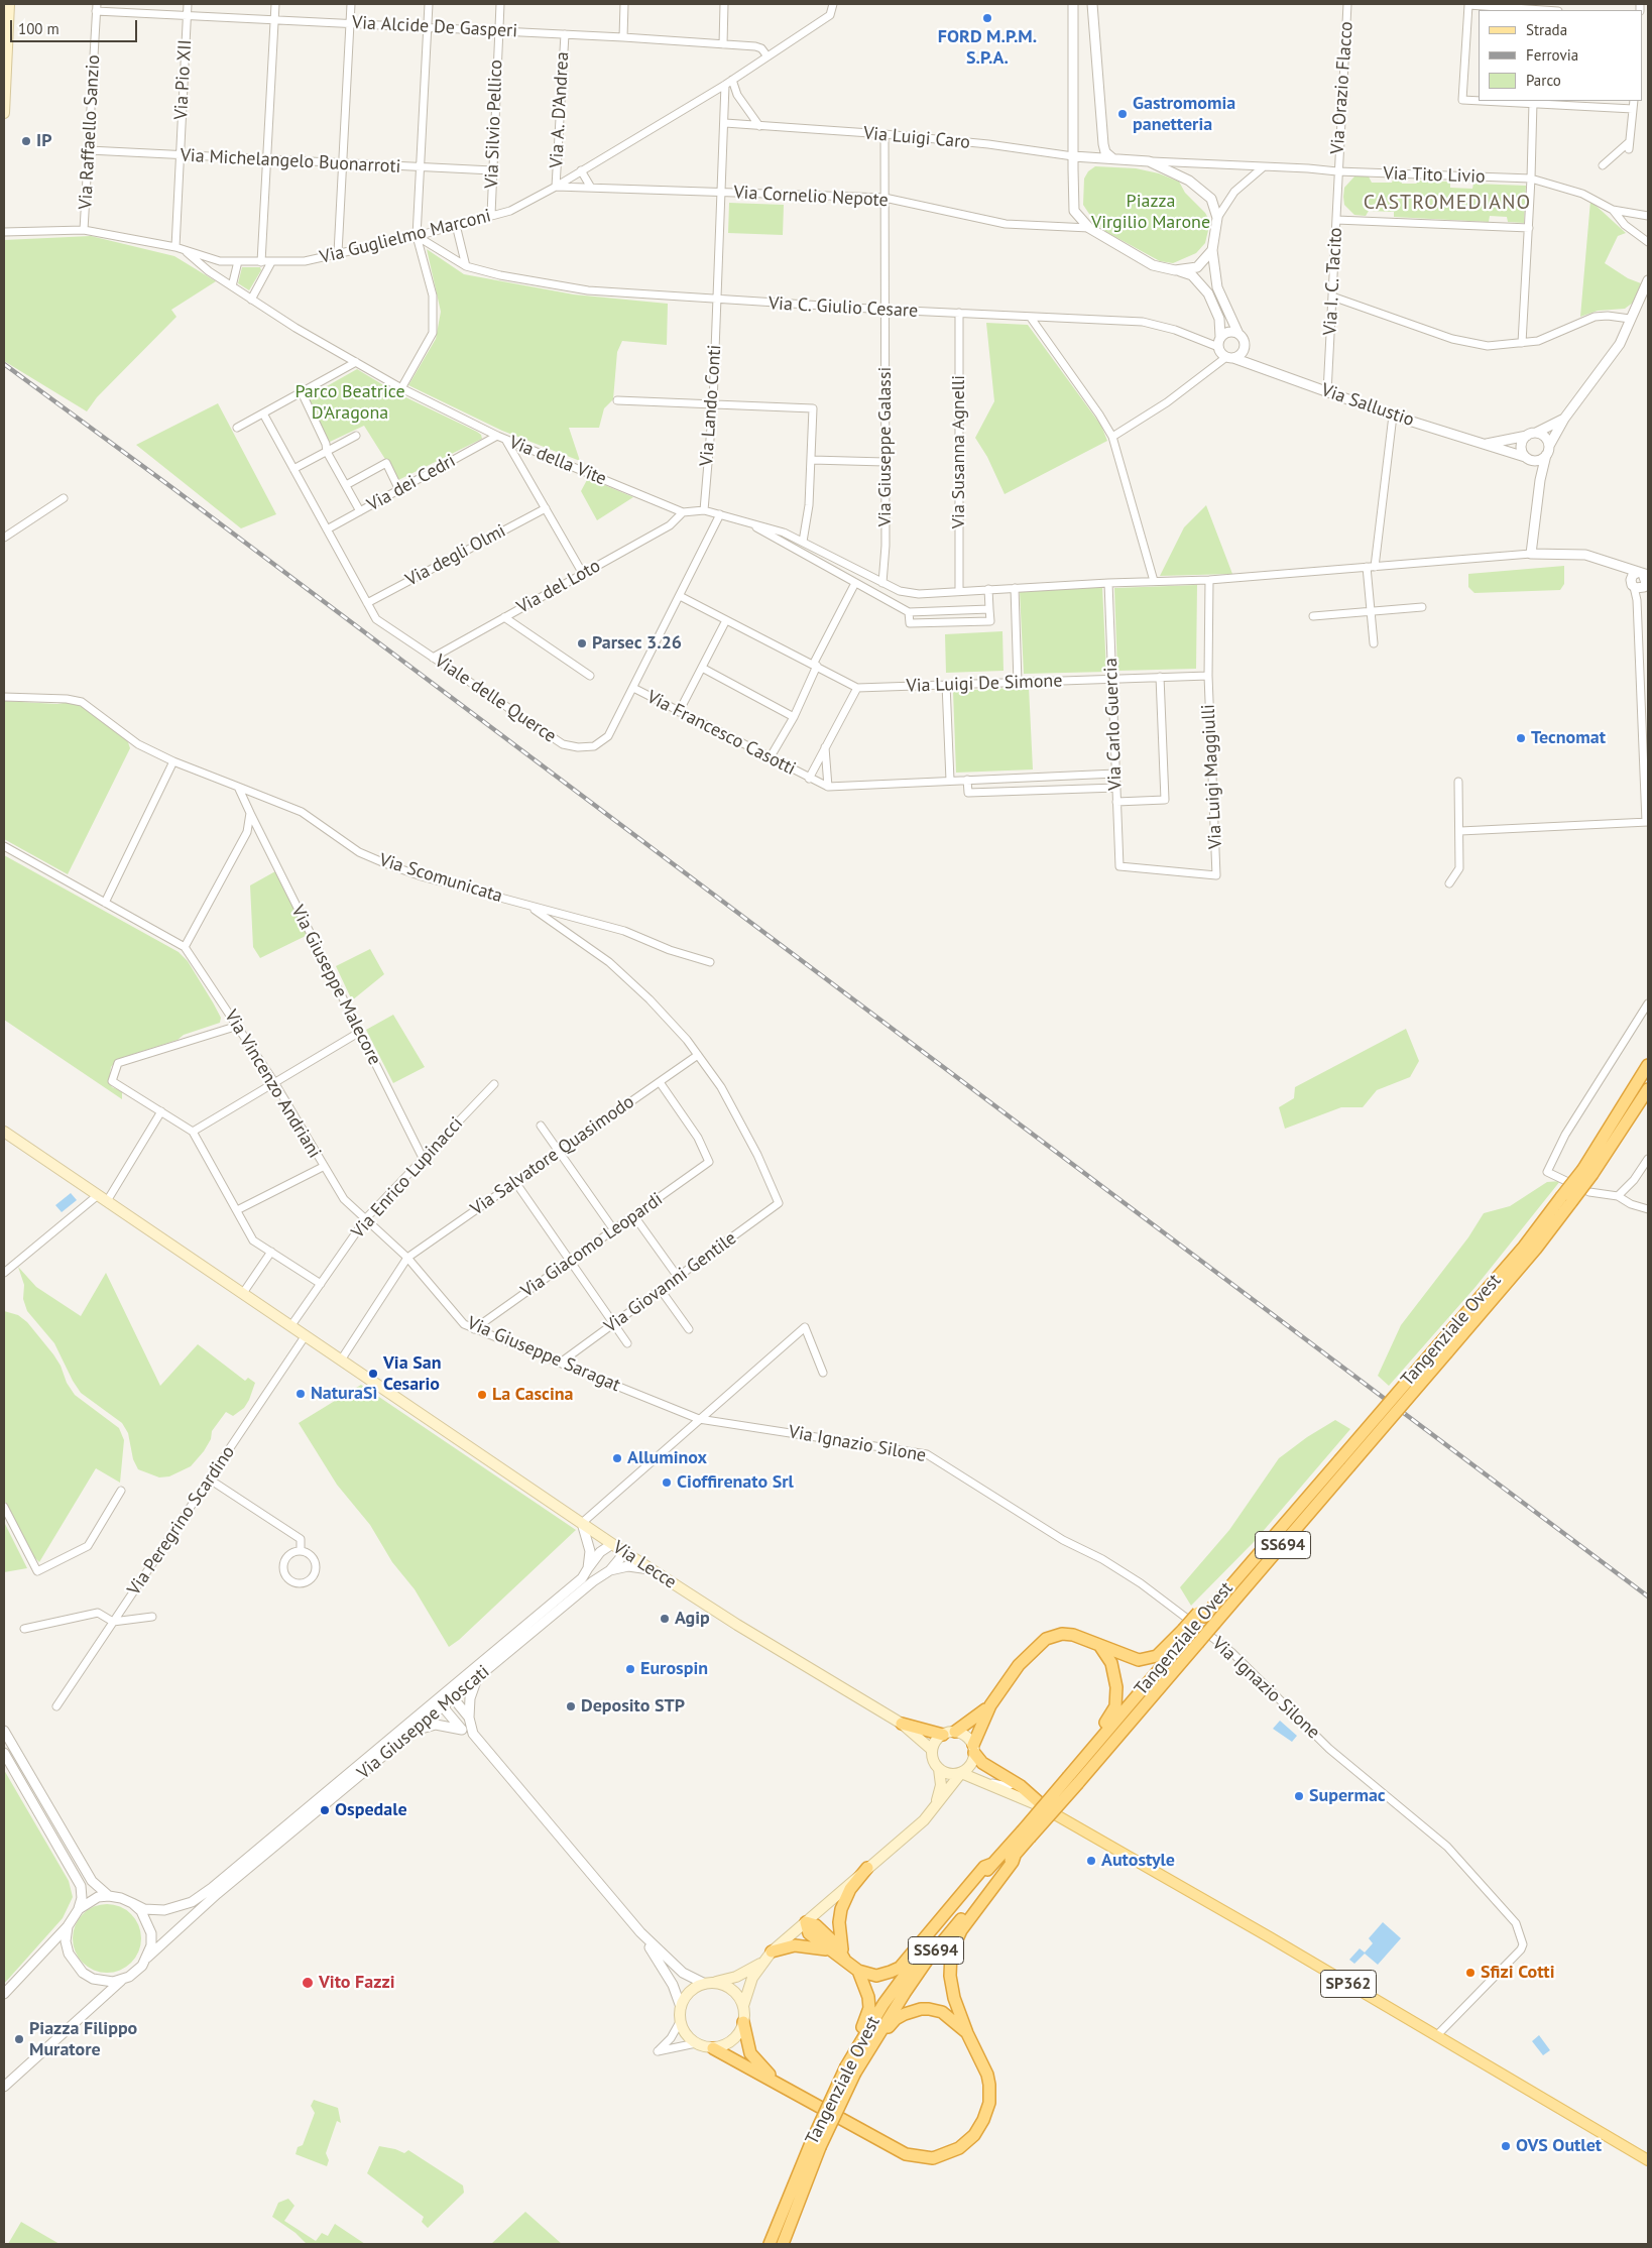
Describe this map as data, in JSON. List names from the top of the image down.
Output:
{
  "streets": {
    "highway": ["Tangenziale Ovest", "SS694"],
    "main road": ["Via Lecce", "SP362"],
    "street": [
      "Via Alcide De Gasperi",
      "Via Pio XII",
      "Via Orazio Flacco",
      "Via A. D'Andrea",
      "Via Silvio Pellico",
      "Via Raffaello Sanzio",
      "Via Luigi Caro",
      "Via Michelangelo Buonarroti",
      "Via Tito Livio",
      "Via Cornelio Nepote",
      "Via Guglielmo Marconi",
      "Via I. C. Tacito",
      "Via C. Giulio Cesare",
      "Via Lando Conti",
      "Via Sallustio",
      "Via Giuseppe Galassi",
      "Via Susanna Agnelli",
      "Via della Vite",
      "Via dei Cedri",
      "Via degli Olmi",
      "Via del Loto",
      "Via Luigi De Simone",
      "Viale delle Querce",
      "Via Carlo Guercia",
      "Via Francesco Casotti",
      "Via Luigi Maggiulli",
      "Via Scomunicata",
      "Via Giuseppe Malecore",
      "Via Vincenzo Andriani",
      "Via Salvatore Quasimodo",
      "Via Enrico Lupinacci",
      "Via Giacomo Leopardi",
      "Via Giovanni Gentile",
      "Via Giuseppe Saragat",
      "Via Ignazio Silone",
      "Via Peregrino Scardino",
      "Via Giuseppe Moscati"
    ]
  },
  "crossings": [
    ["Via Alcide De Gasperi", "Via Pio XII"],
    ["Via Alcide De Gasperi", "Via A. D'Andrea"],
    ["Via Alcide De Gasperi", "Via Silvio Pellico"],
    ["Via Alcide De Gasperi", "Via Raffaello Sanzio"],
    ["Via Alcide De Gasperi", "Via Guglielmo Marconi"],
    ["Via Pio XII", "Via Michelangelo Buonarroti"],
    ["Via Pio XII", "Via Guglielmo Marconi"],
    ["Via Orazio Flacco", "Via Tito Livio"],
    ["Via Orazio Flacco", "Via I. C. Tacito"],
    ["Via A. D'Andrea", "Via Cornelio Nepote"],
    ["Via A. D'Andrea", "Via Guglielmo Marconi"],
    ["Via Silvio Pellico", "Via Michelangelo Buonarroti"],
    ["Via Silvio Pellico", "Via Guglielmo Marconi"],
    ["Via Raffaello Sanzio", "Via Michelangelo Buonarroti"],
    ["Via Raffaello Sanzio", "Via Guglielmo Marconi"],
    ["Via Luigi Caro", "Via Lando Conti"],
    ["Via Luigi Caro", "Via Giuseppe Galassi"],
    ["Via Tito Livio", "Via I. C. Tacito"],
    ["Via Cornelio Nepote", "Via Guglielmo Marconi"],
    ["Via Cornelio Nepote", "Via Lando Conti"],
    ["Via Cornelio Nepote", "Via Giuseppe Galassi"],
    ["Via Guglielmo Marconi", "Via C. Giulio Cesare"],
    ["Via Guglielmo Marconi", "Via Lando Conti"],
    ["Via Guglielmo Marconi", "Via della Vite"],
    ["Via I. C. Tacito", "Via Sallustio"],
    ["Via C. Giulio Cesare", "Via Lando Conti"],
    ["Via C. Giulio Cesare", "Via Sallustio"],
    ["Via C. Giulio Cesare", "Via Giuseppe Galassi"],
    ["Via C. Giulio Cesare", "Via Susanna Agnelli"],
    ["Via Lando Conti", "Via della Vite"],
    ["Via della Vite", "Via dei Cedri"],
    ["Via della Vite", "Via del Loto"],
    ["Via della Vite", "Viale delle Querce"],
    ["Via dei Cedri", "Viale delle Querce"],
    ["Via degli Olmi", "Viale delle Querce"],
    ["Via del Loto", "Viale delle Querce"],
    ["Via Luigi De Simone", "Via Carlo Guercia"],
    ["Via Luigi De Simone", "Via Francesco Casotti"],
    ["Via Luigi De Simone", "Via Luigi Maggiulli"],
    ["Viale delle Querce", "Via Francesco Casotti"],
    ["Via Carlo Guercia", "Via Francesco Casotti"],
    ["Via Carlo Guercia", "Via Luigi Maggiulli"],
    ["Via Giuseppe Malecore", "Via Enrico Lupinacci"],
    ["Via Vincenzo Andriani", "Via Enrico Lupinacci"],
    ["Via Vincenzo Andriani", "Via Giuseppe Saragat"],
    ["Via Salvatore Quasimodo", "Via Giacomo Leopardi"],
    ["Via Salvatore Quasimodo", "Via Giovanni Gentile"],
    ["Via Salvatore Quasimodo", "Via Giuseppe Saragat"],
    ["Via Enrico Lupinacci", "Via Giuseppe Saragat"],
    ["Via Giacomo Leopardi", "Via Giuseppe Saragat"],
    ["Via Giovanni Gentile", "Via Giuseppe Saragat"],
    ["Via Giuseppe Saragat", "Via Ignazio Silone"],
    ["Via Ignazio Silone", "SP362"],
    ["Via Lecce", "Via Giuseppe Moscati"]
  ],
  "districts": ["CASTROMEDIANO"],
  "parks": ["Piazza Virgilio Marone", "Parco Beatrice D'Aragona"],
  "places": [
    "FORD M.P.M. S.P.A.",
    "Gastromomia panetteria",
    "IP",
    "Parsec 3.26",
    "Tecnomat",
    "Via San Cesario",
    "NaturaSì",
    "La Cascina",
    "Alluminox",
    "Cioffirenato Srl",
    "Agip",
    "Eurospin",
    "Deposito STP",
    "Supermac",
    "Ospedale",
    "Autostyle",
    "Sfizi Cotti",
    "Vito Fazzi",
    "Piazza Filippo Muratore",
    "OVS Outlet"
  ],
  "legend": ["Strada", "Ferrovia", "Parco"],
  "scale_bar": "100 m"
}
